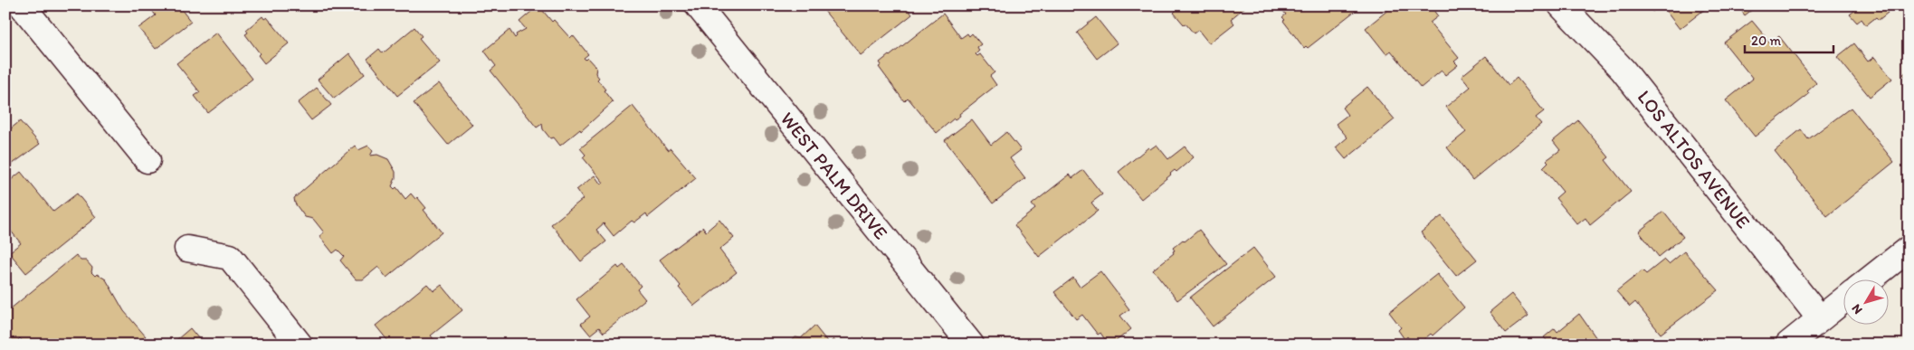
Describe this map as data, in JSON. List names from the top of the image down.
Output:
{
  "streets": {
    "street": ["LOS ALTOS AVENUE", "WEST PALM DRIVE"]
  },
  "scale_bar": "20 m",
  "north": "bottom left"
}
